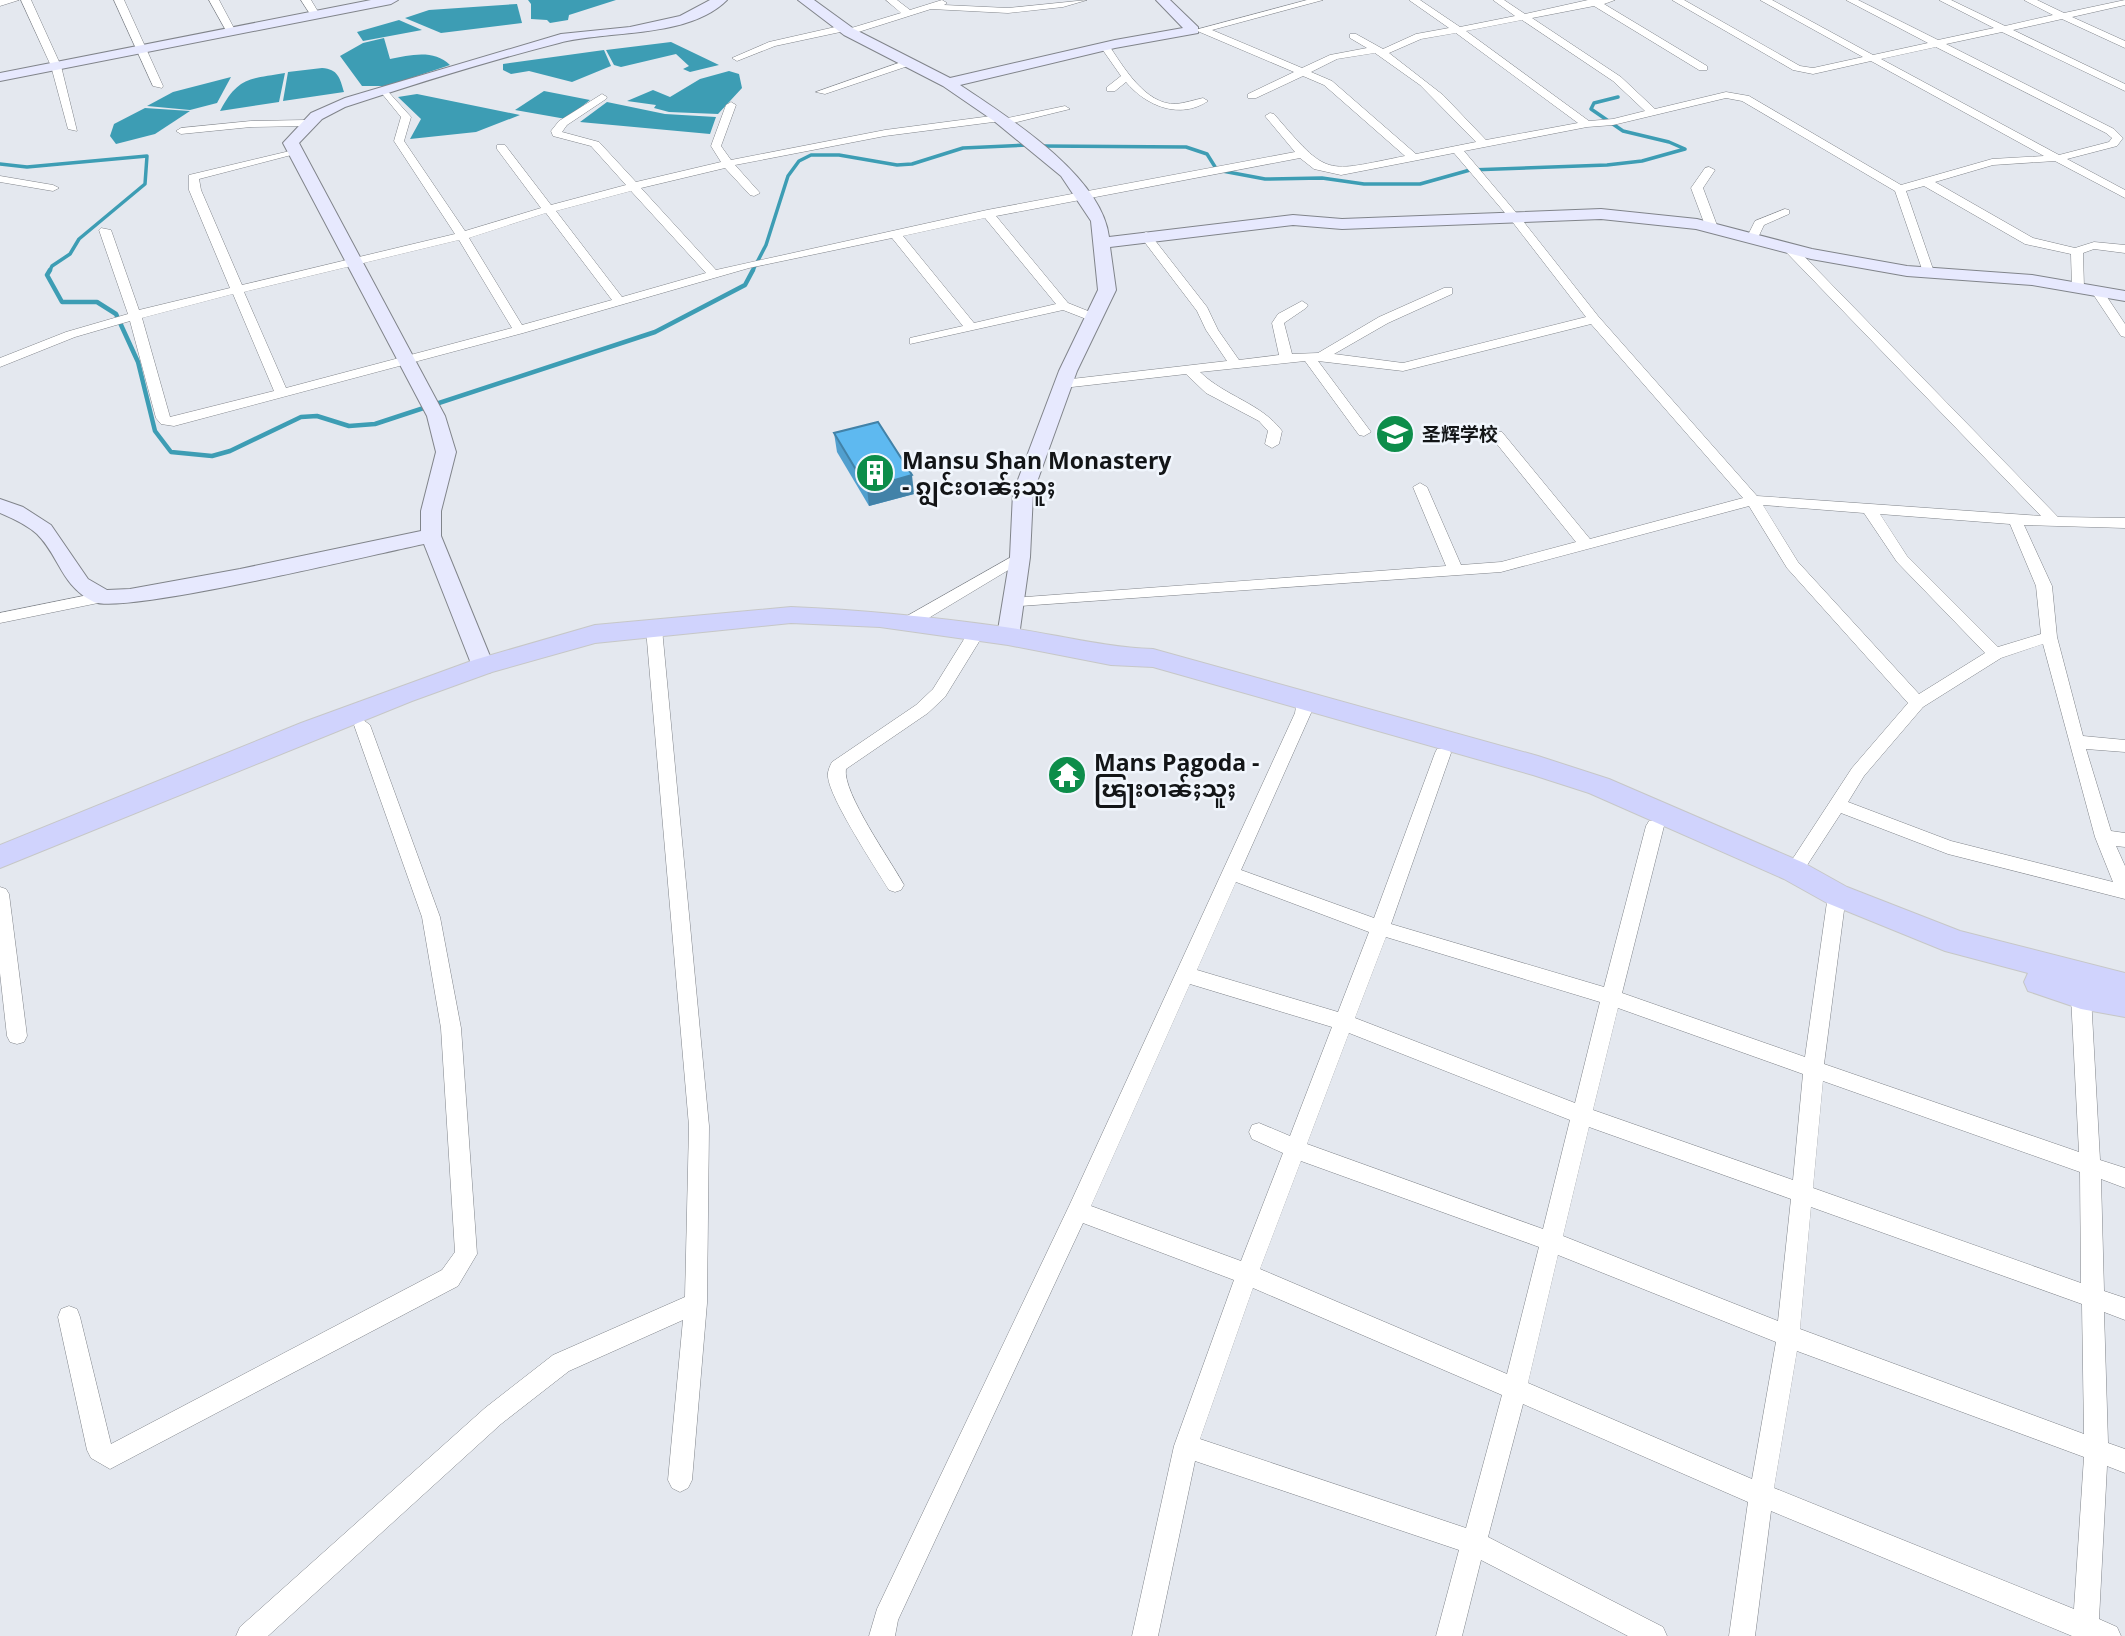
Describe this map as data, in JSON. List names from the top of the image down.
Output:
{
  "places": {
    "school or university": ["圣辉学校"],
    "building": ["Mansu Shan Monastery - ၵျွင်းဝၢၼ်ႈသူႈ"],
    "temple": ["Mans Pagoda - ၽြႃးဝၢၼ်ႈသူႈ"]
  }
}
